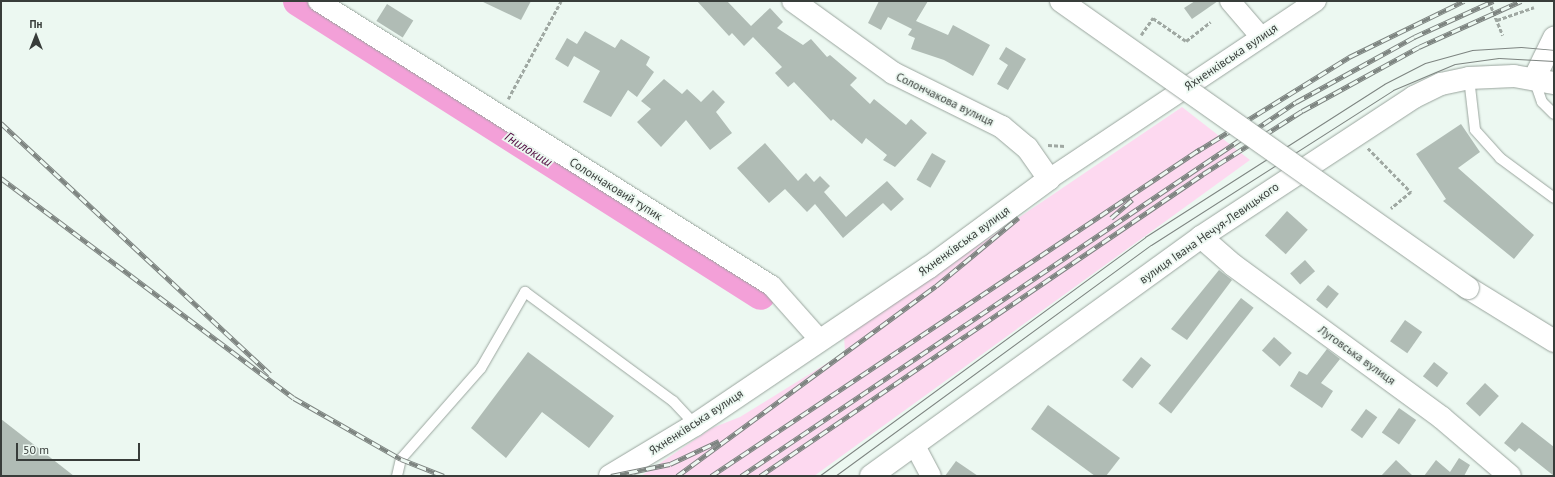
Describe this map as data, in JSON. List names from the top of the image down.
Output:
{
  "streets": {
    "main road": [
      "Яхненківська вулиця",
      "Солончакова вулиця",
      "вулиця Івана Нечуя-Левицького",
      "Луговська вулиця"
    ],
    "street": ["Солончаковий тупик"]
  },
  "crossings": [
    ["Яхненківська вулиця", "Солончакова вулиця"],
    ["Яхненківська вулиця", "Солончаковий тупик"],
    ["вулиця Івана Нечуя-Левицького", "Луговська вулиця"]
  ],
  "water": ["Гнилокиш"],
  "scale_bar": "50 m",
  "north": "top"
}
